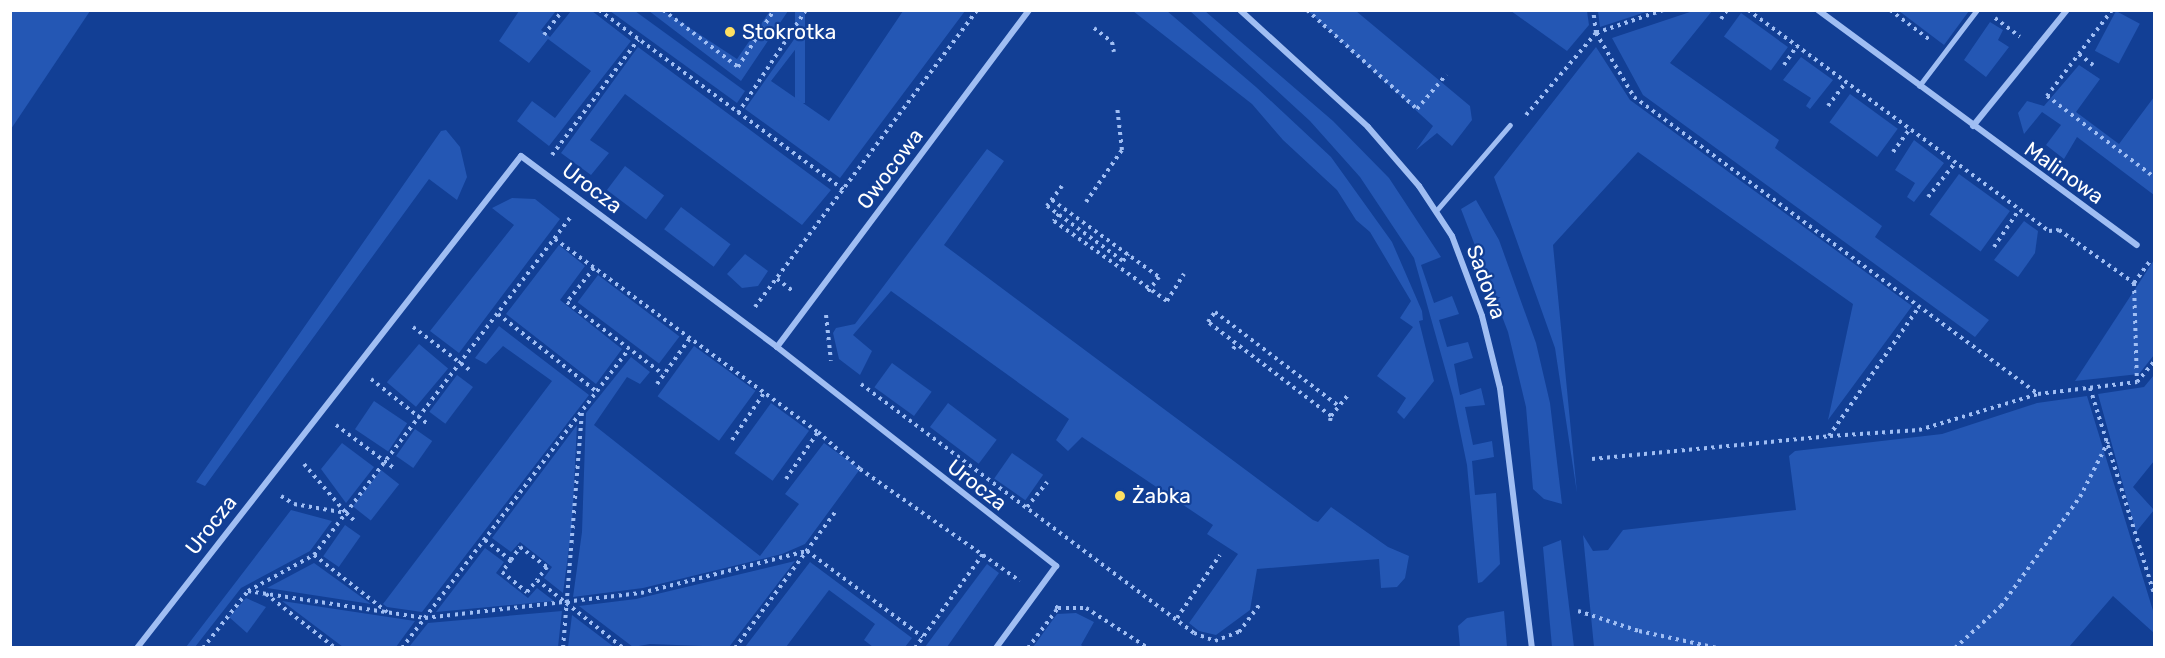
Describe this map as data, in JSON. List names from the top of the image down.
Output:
{
  "streets": {
    "street": [
      "Owocowa",
      "Malinowa",
      "Urocza",
      "Sadowa"
    ]
  },
  "crossings": [
    ["Owocowa", "Urocza"]
  ],
  "places": ["Stokrotka", "Żabka"]
}
